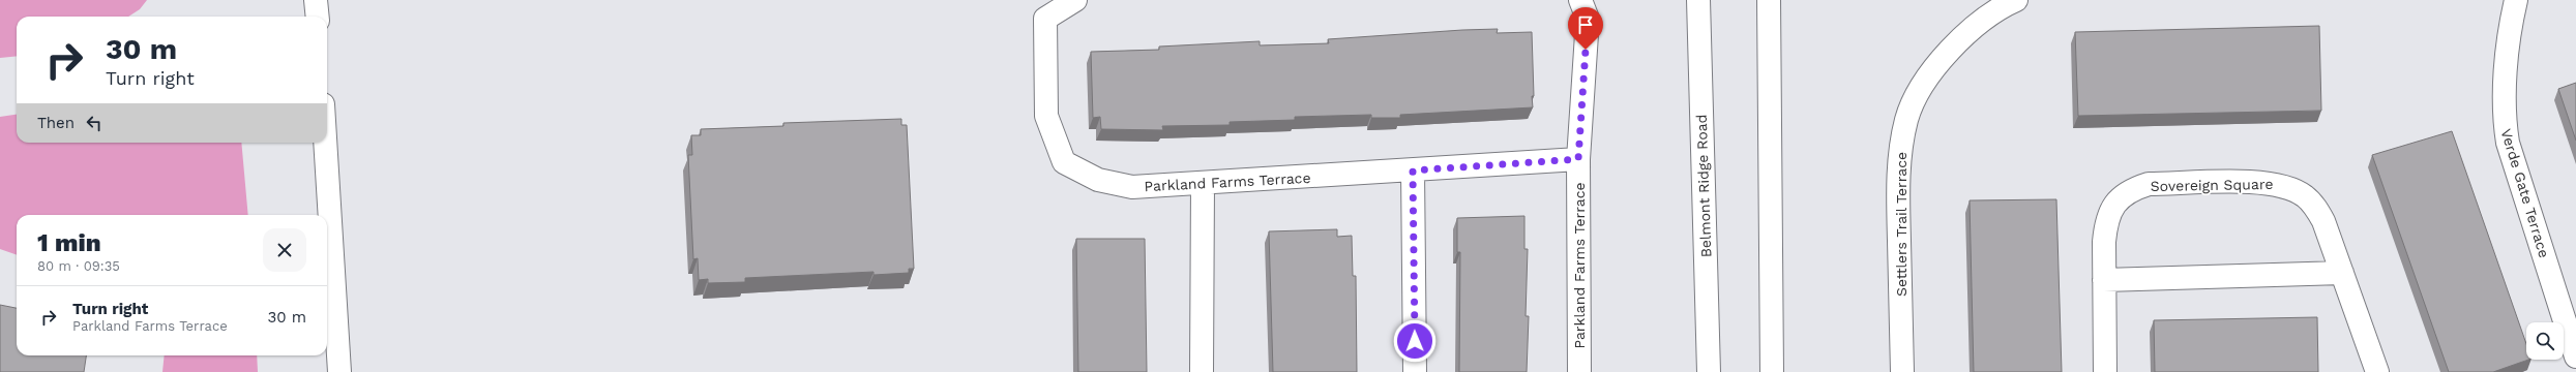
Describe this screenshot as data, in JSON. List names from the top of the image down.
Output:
{
  "streets": {
    "street": [
      "Parkland Farms Terrace",
      "Sovereign Square",
      "Belmont Ridge Road",
      "Verde Gate Terrace",
      "Settlers Trail Terrace"
    ]
  },
  "page": {
    "turn": ["30 m", "Turn right"],
    "then": "Then",
    "heading": ["1 min", "80 m · 09:35"],
    "list": [
      {
        "name": "Turn right",
        "note": "Parkland Farms Terrace",
        "value": "30 m"
      }
    ]
  }
}
